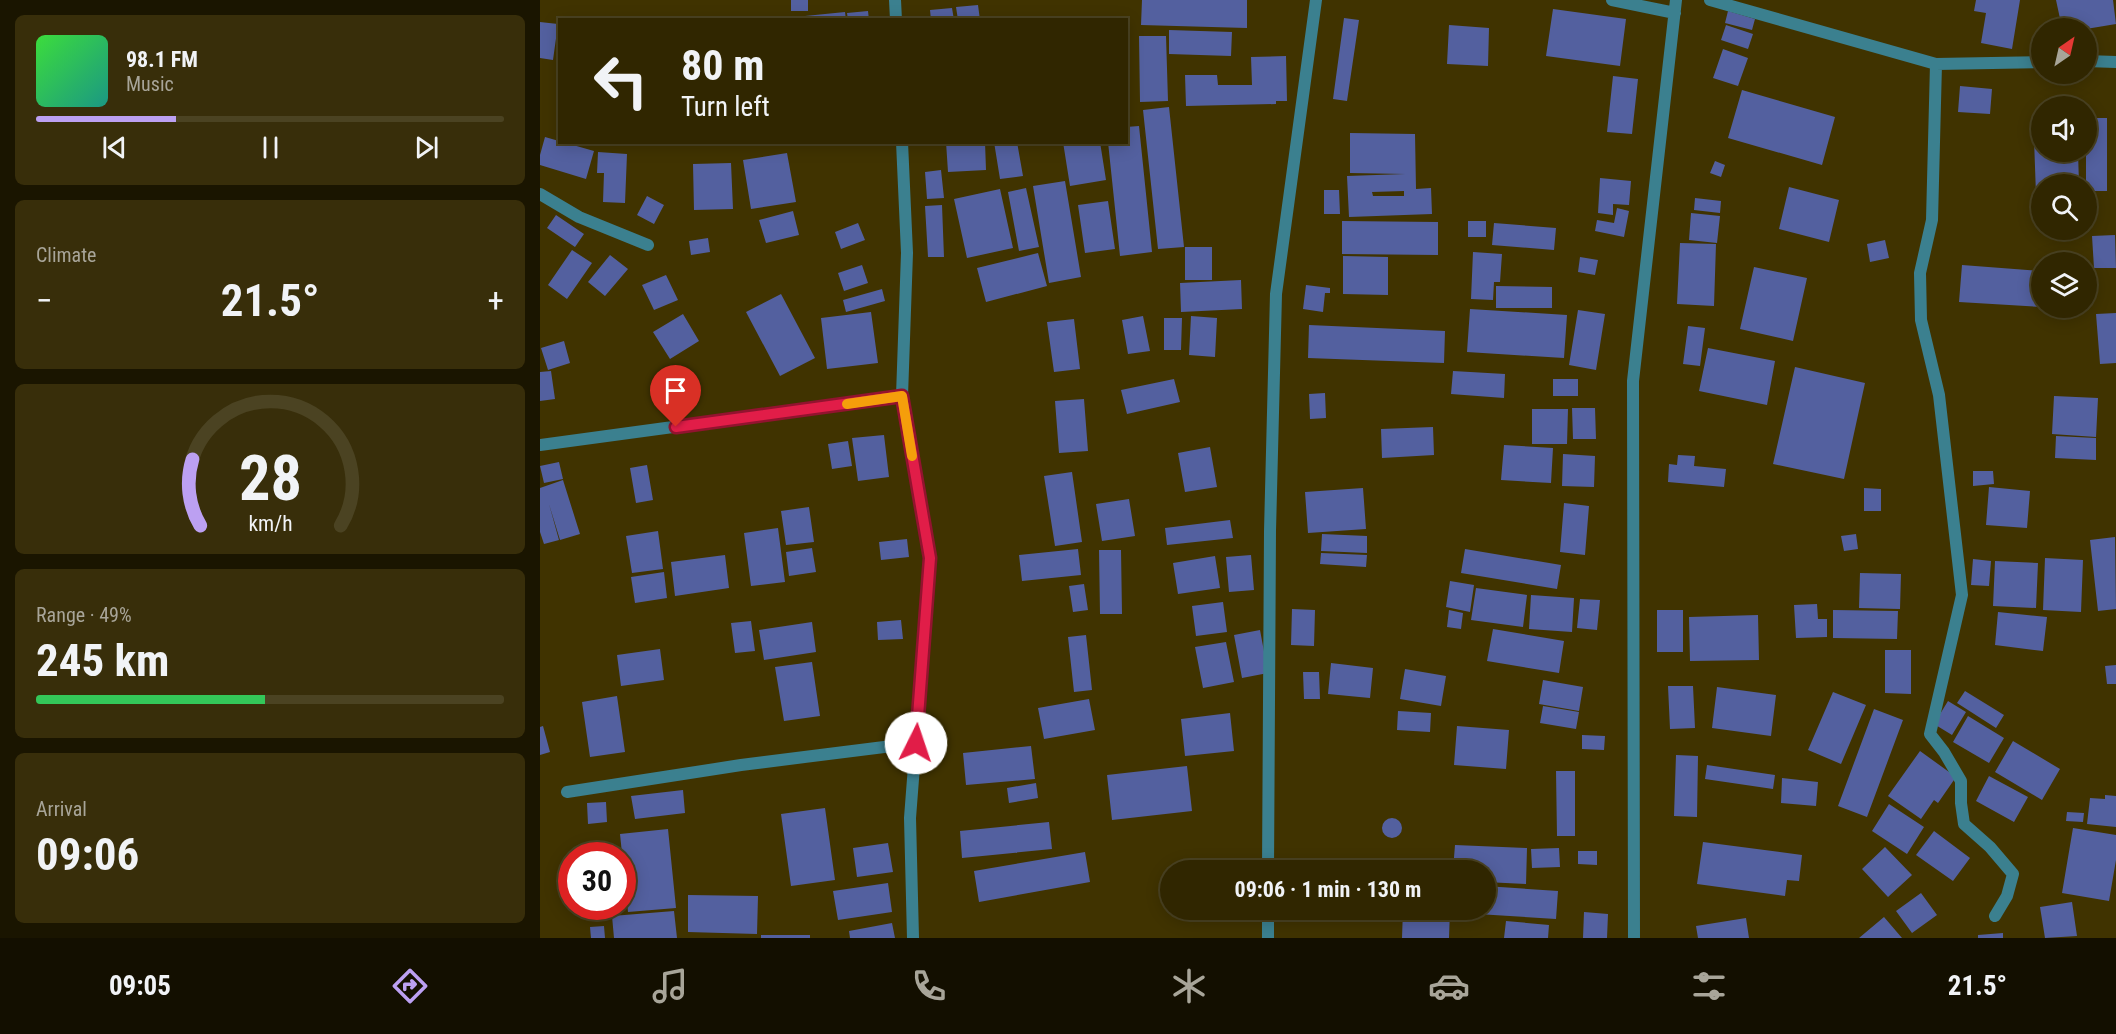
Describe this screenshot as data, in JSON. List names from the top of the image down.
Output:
{
  "north": "top right",
  "page": {
    "turn": ["80 m", "Turn left"],
    "song": ["98.1 FM", "Music"],
    "tile": [
      "Climate",
      ["Range · 49%", "245 km"],
      ["Arrival", "09:06"]
    ],
    "heat": ["−", "21.5°", "+"],
    "limit": "30",
    "trip": "09:06 · 1 min · 130 m",
    "tabs": ["09:05", "21.5°"],
    "gauge": ["28", "km/h"]
  }
}
